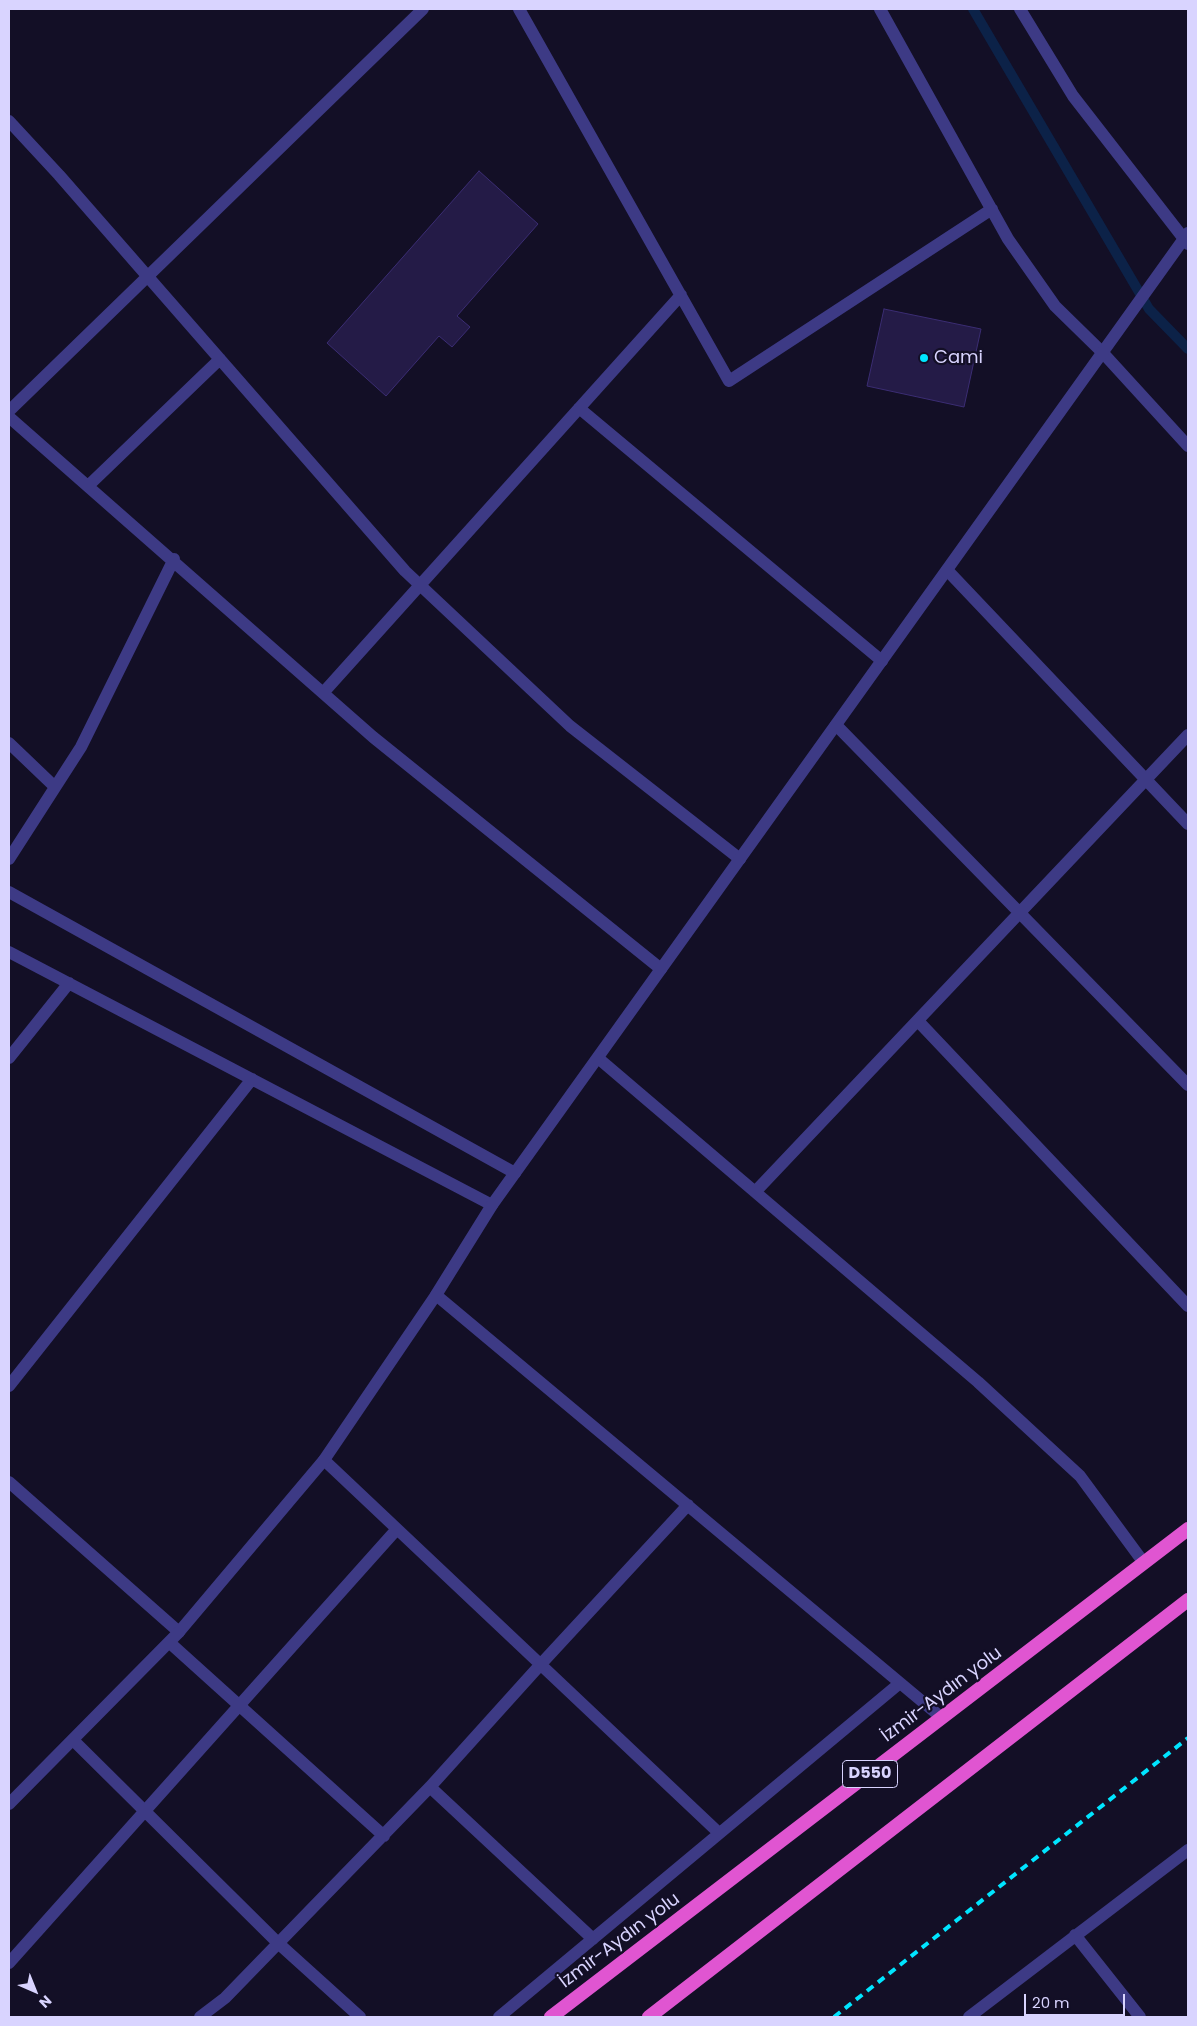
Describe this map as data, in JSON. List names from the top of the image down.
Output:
{
  "streets": {
    "highway": ["İzmir-Aydın yolu", "D550"]
  },
  "places": ["Cami"],
  "scale_bar": "20 m",
  "north": "bottom right"
}
